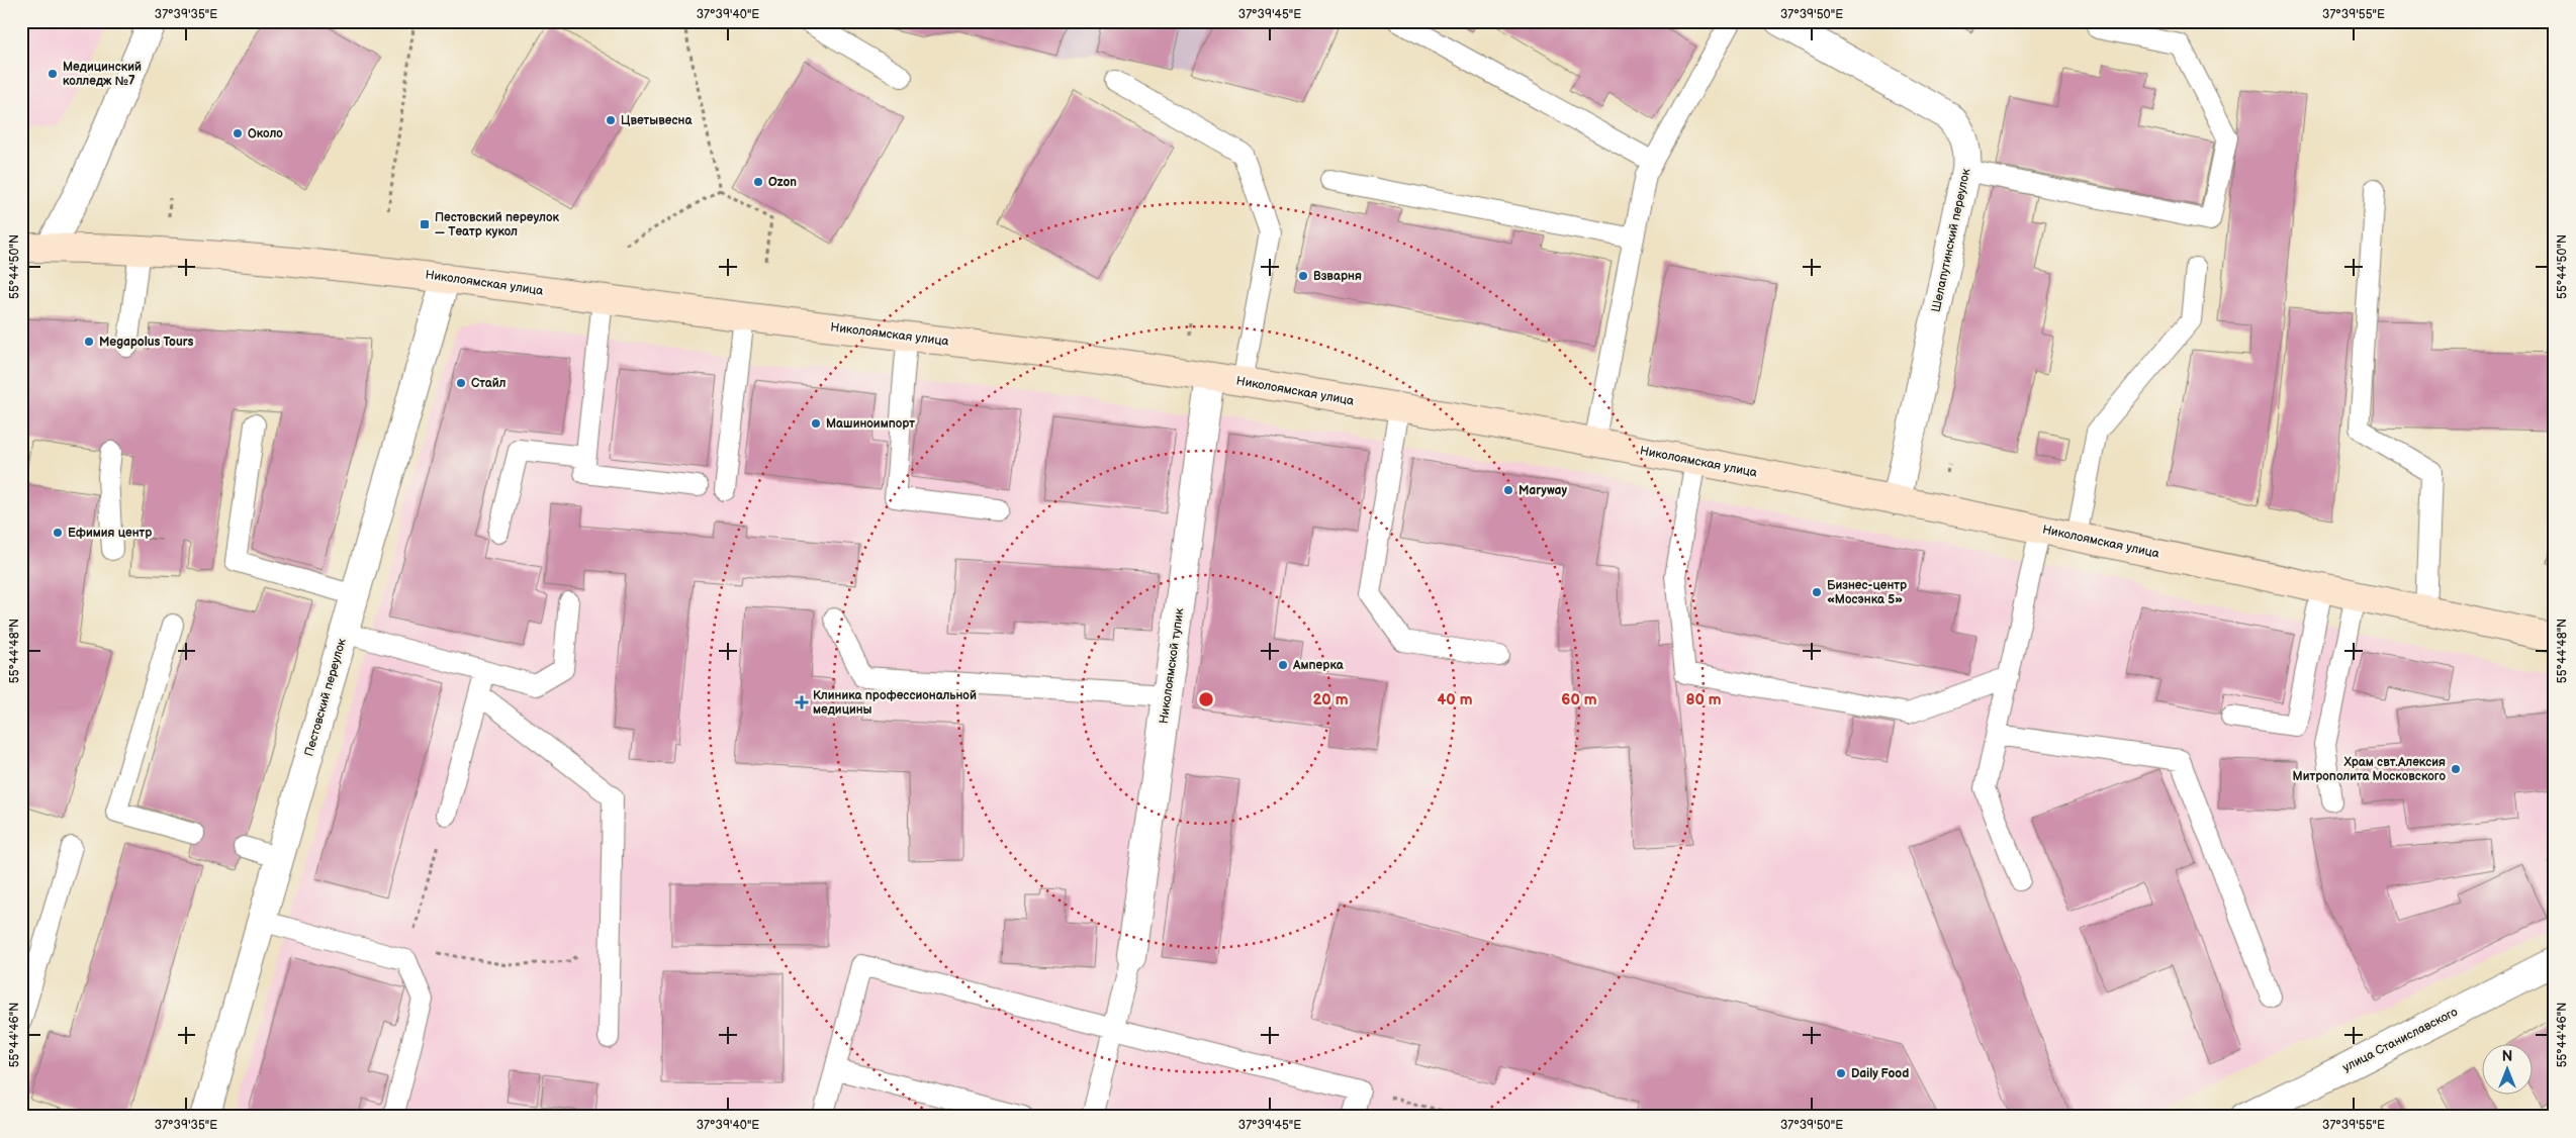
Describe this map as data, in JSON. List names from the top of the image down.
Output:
{
  "streets": {
    "main road": ["Николоямская улица"],
    "street": [
      "Шелапутинский переулок",
      "Николоямской тупик",
      "Пестовский переулок",
      "улица Станиславского"
    ]
  },
  "crossings": [
    ["Шелапутинский переулок", "Николоямская улица"],
    ["Николоямская улица", "Николоямской тупик"],
    ["Николоямская улица", "Пестовский переулок"]
  ],
  "places": {
    "other": [
      "Медицинский колледж №7",
      "Цветывесна",
      "Около",
      "Ozon",
      "Взварня",
      "Megapolus Tours",
      "Стайл",
      "Машиноимпорт",
      "Maryway",
      "Ефимия центр",
      "Бизнес-центр «Мосэнка 5»",
      "Амперка",
      "Храм свт.Алексия Митрополита Московского",
      "Daily Food"
    ],
    "transit": ["Пестовский переулок — Театр кукол"],
    "health": ["Клиника профессиональной медицины"]
  },
  "north": "top",
  "coordinates": [
    "37°39'35\"E",
    "37°39'40\"E",
    "37°39'45\"E",
    "37°39'50\"E",
    "37°39'55\"E",
    "55°44'50\"N",
    "55°44'48\"N",
    "55°44'46\"N"
  ],
  "rings": [
    "20 m",
    "40 m",
    "60 m",
    "80 m"
  ]
}
